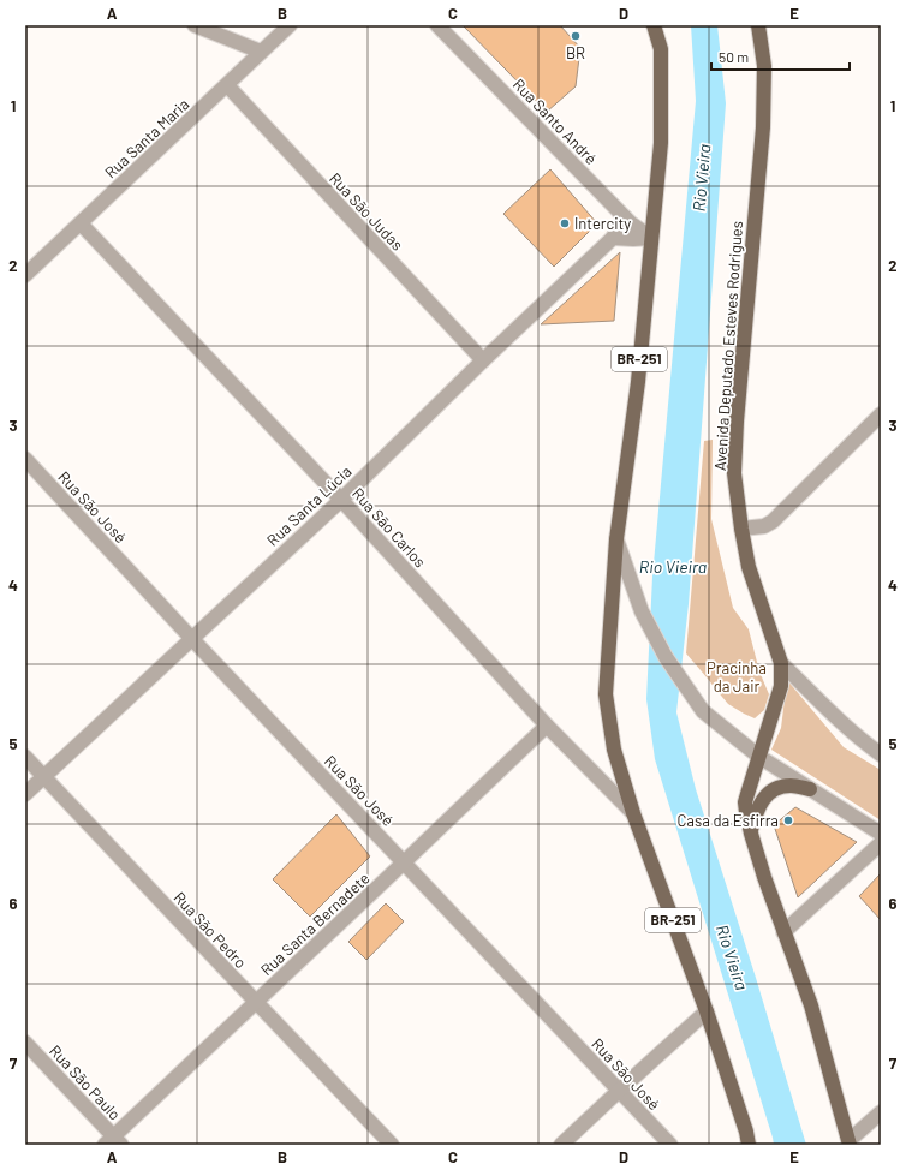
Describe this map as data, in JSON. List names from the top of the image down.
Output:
{
  "streets": {
    "main road": ["Avenida Deputado Esteves Rodrigues", "BR-251"],
    "street": [
      "Rua Santo André",
      "Rua Santa Maria",
      "Rua São Judas",
      "Rua Santa Lúcia",
      "Rua São José",
      "Rua São Carlos",
      "Rua Santa Bernadete",
      "Rua São Pedro",
      "Rua São Paulo"
    ]
  },
  "crossings": [
    ["Rua Santo André", "BR-251"],
    ["Rua Santo André", "Rua Santa Lúcia"],
    ["Rua Santa Maria", "Rua São Judas"],
    ["Rua Santa Maria", "Rua São Carlos"],
    ["Rua São Judas", "Rua Santa Lúcia"],
    ["BR-251", "Rua São Carlos"],
    ["Rua Santa Lúcia", "Rua São José"],
    ["Rua Santa Lúcia", "Rua São Carlos"],
    ["Rua Santa Lúcia", "Rua São Pedro"],
    ["Rua São José", "Rua Santa Bernadete"],
    ["Rua São Carlos", "Rua Santa Bernadete"],
    ["Rua Santa Bernadete", "Rua São Pedro"],
    ["Rua Santa Bernadete", "Rua São Paulo"]
  ],
  "water": ["Rio Vieira"],
  "parks": ["Pracinha da Jair"],
  "places": ["BR", "Intercity", "Casa da Esfirra"],
  "scale_bar": "50 m",
  "grid": {
    "columns": [
      "A",
      "B",
      "C",
      "D",
      "E"
    ],
    "rows": [
      "1",
      "2",
      "3",
      "4",
      "5",
      "6",
      "7"
    ]
  }
}
